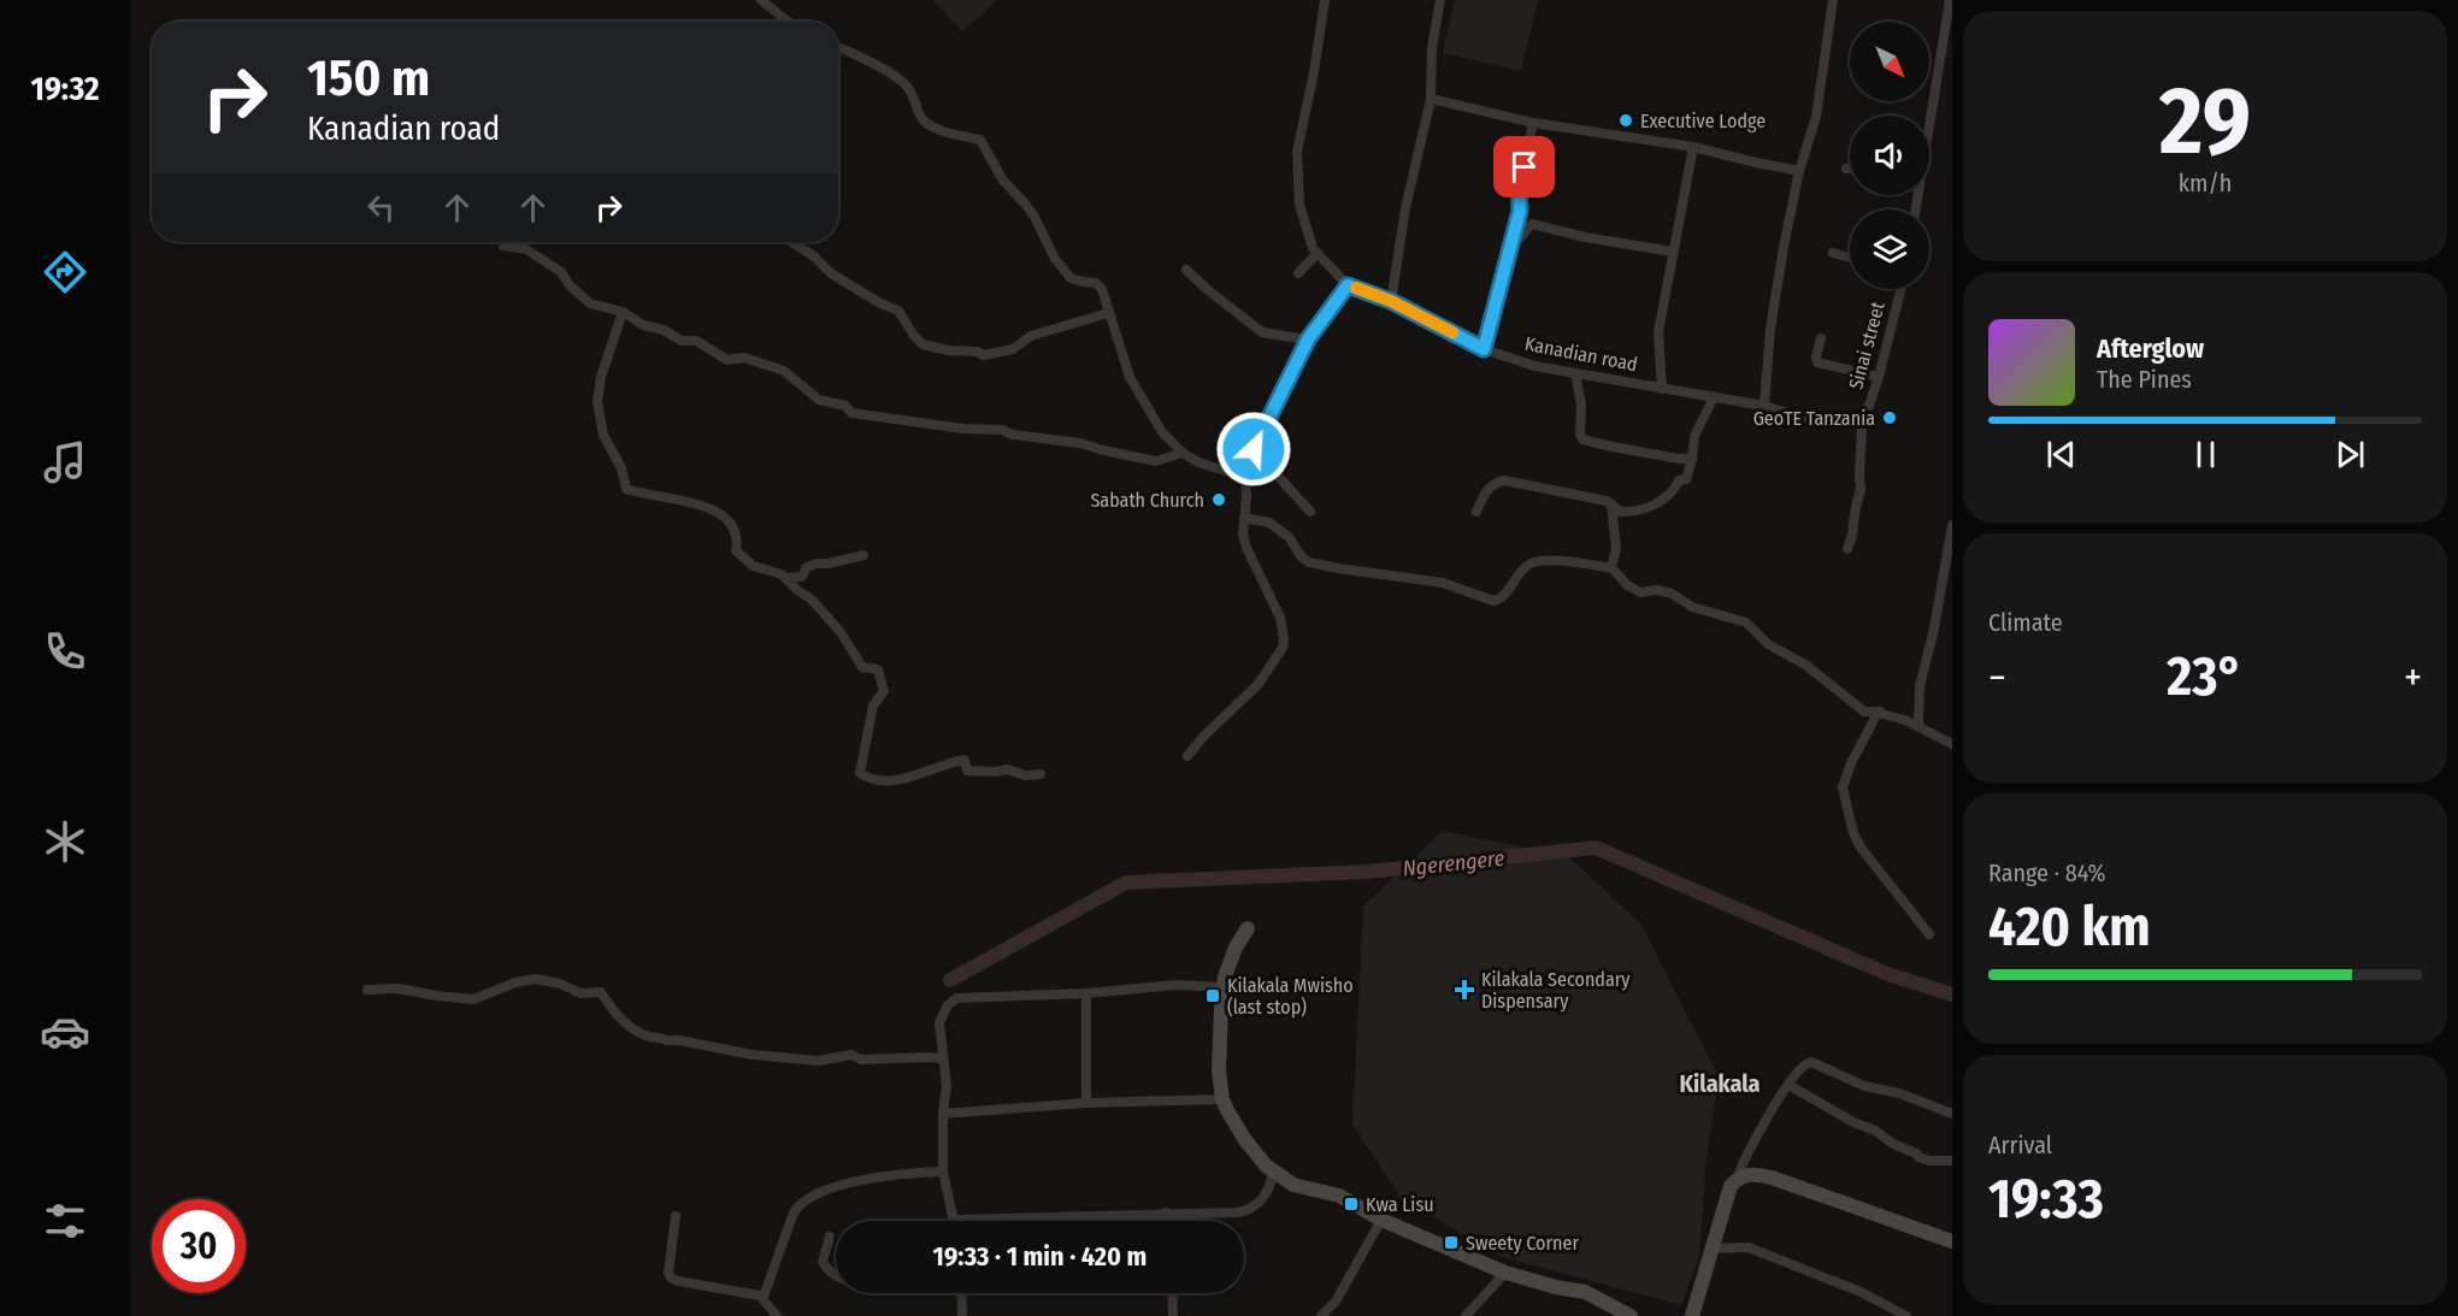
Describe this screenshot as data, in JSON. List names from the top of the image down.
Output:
{
  "streets": {
    "street": ["Sinai street", "Kanadian road"]
  },
  "crossings": [
    ["Sinai street", "Kanadian road"]
  ],
  "districts": ["Kilakala"],
  "water": ["Ngerengere"],
  "places": {
    "other": ["Executive Lodge", "GeoTE Tanzania", "Sabath Church"],
    "health": ["Kilakala Secondary Dispensary"],
    "transit": ["Kilakala Mwisho (last stop)", "Kwa Lisu", "Sweety Corner"]
  },
  "north": "bottom right",
  "page": {
    "tabs": "19:32",
    "tile": [
      ["29", "km/h"],
      "Climate",
      ["Range · 84%", "420 km"],
      ["Arrival", "19:33"]
    ],
    "turn": ["150 m", "Kanadian road"],
    "song": ["Afterglow", "The Pines"],
    "heat": ["−", "23°", "+"],
    "limit": "30",
    "trip": "19:33 · 1 min · 420 m"
  }
}
